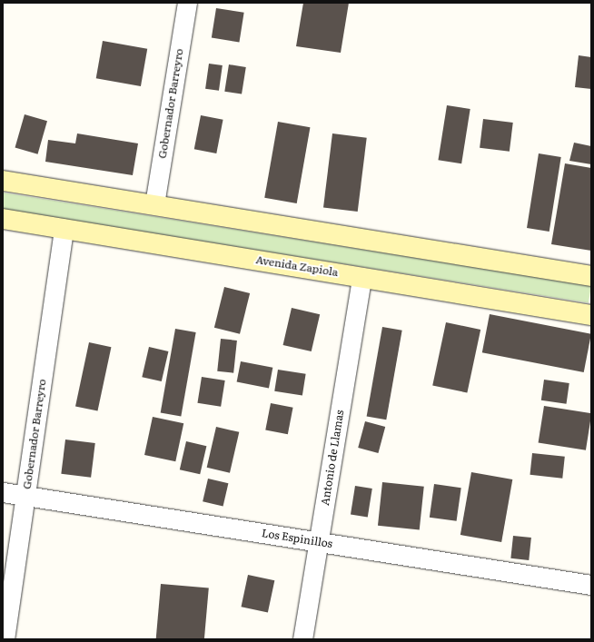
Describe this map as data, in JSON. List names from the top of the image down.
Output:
{
  "streets": {
    "main road": ["Avenida Zapiola"],
    "street": ["Gobernador Barreyro", "Antonio de Llamas", "Los Espinillos"]
  },
  "crossings": [
    ["Gobernador Barreyro", "Avenida Zapiola"],
    ["Gobernador Barreyro", "Los Espinillos"],
    ["Avenida Zapiola", "Antonio de Llamas"],
    ["Antonio de Llamas", "Los Espinillos"]
  ]
}
